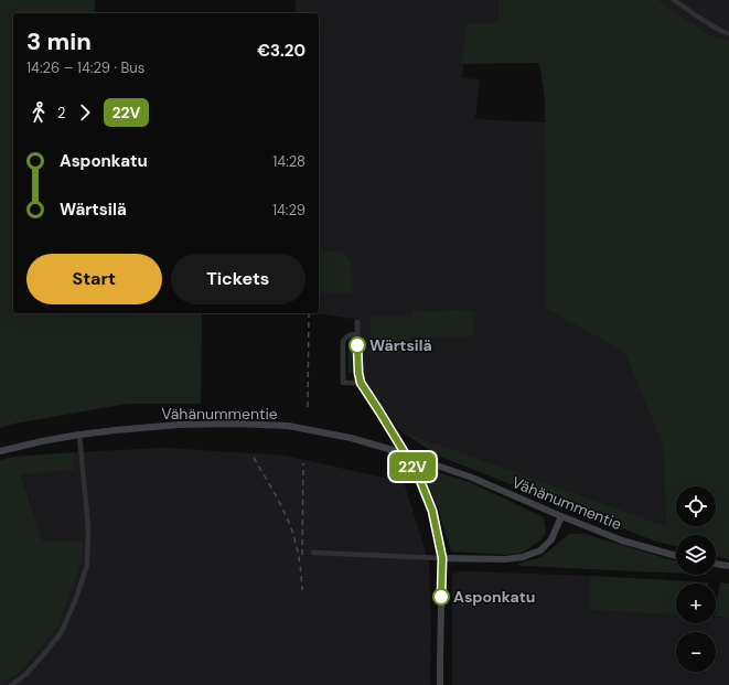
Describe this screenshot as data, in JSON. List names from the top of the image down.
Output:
{
  "streets": {
    "main road": ["Vähänummentie"]
  },
  "places": ["Wärtsilä", "Asponkatu"],
  "lines": ["bus line 22V"],
  "page": {
    "on_map": "22V",
    "heading": ["3 min", "14:26 – 14:29 · Bus", "€3.20"],
    "legs": ["2", "22V"],
    "list": [
      {
        "name": "Asponkatu",
        "value": "14:28"
      },
      {
        "name": "Wärtsilä",
        "value": "14:29"
      }
    ],
    "buttons": ["Start", "Tickets"],
    "map_buttons": ["+", "−"]
  }
}
